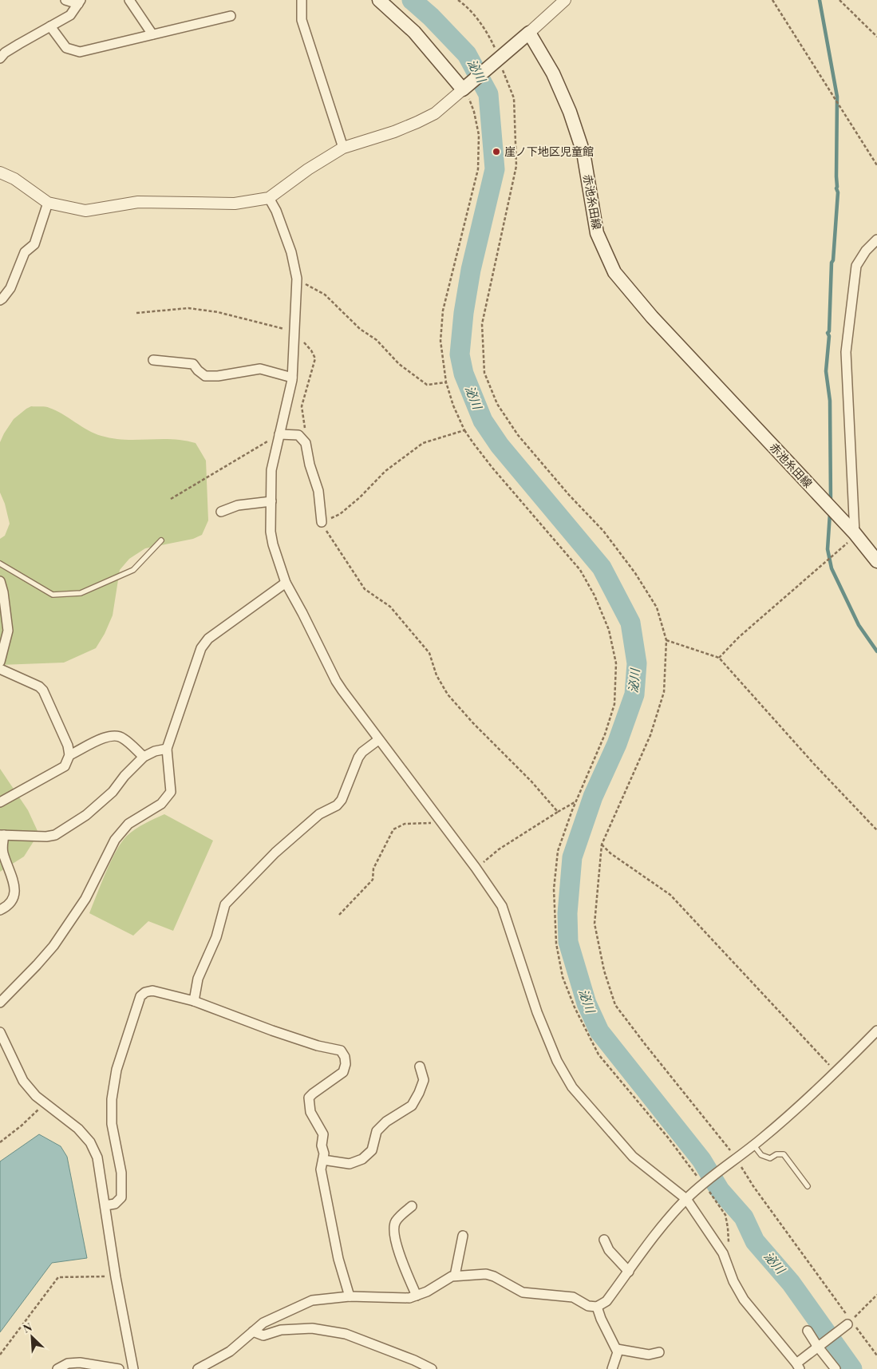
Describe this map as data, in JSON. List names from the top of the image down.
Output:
{
  "streets": {
    "main road": ["赤池糸田線"]
  },
  "water": ["泌川"],
  "places": ["崖ノ下地区児童館"],
  "north": "top left"
}
